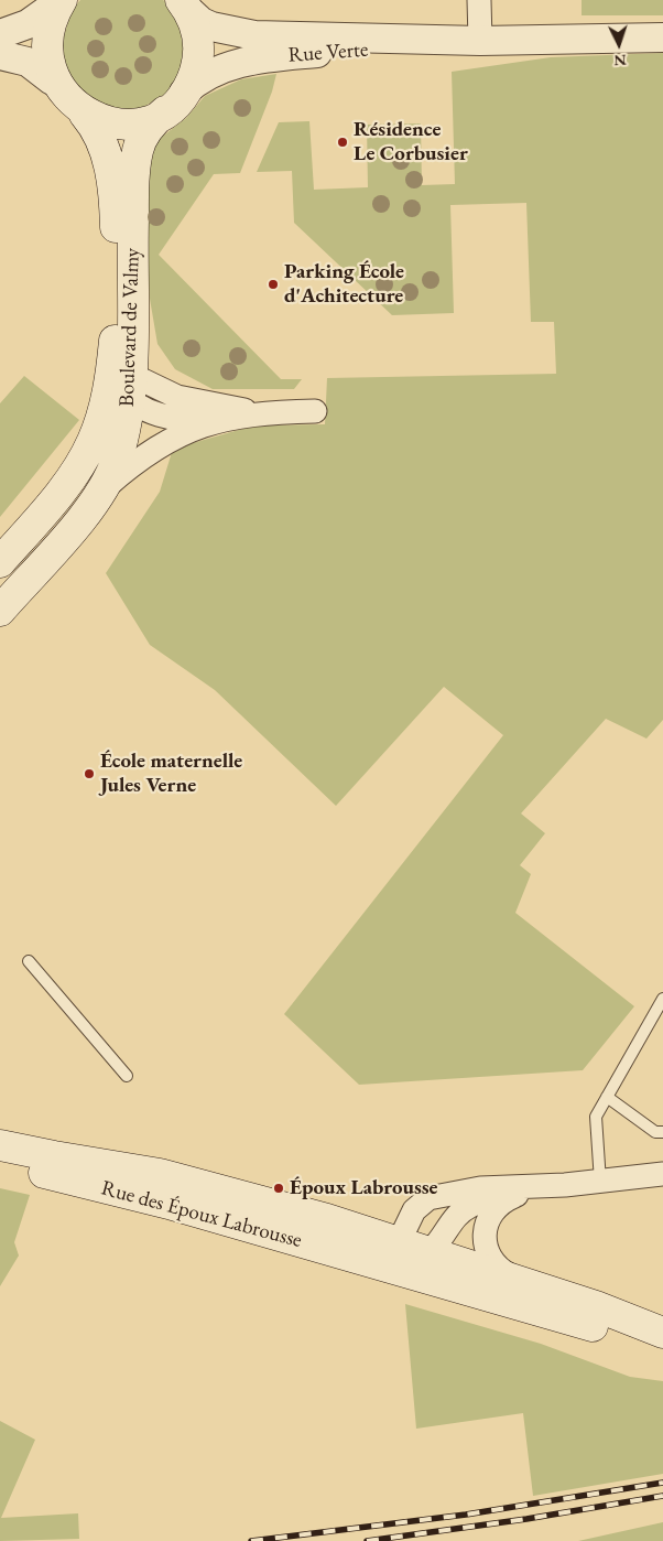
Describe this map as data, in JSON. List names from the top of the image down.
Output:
{
  "streets": {
    "main road": ["Boulevard de Valmy", "Rue des Époux Labrousse"],
    "street": ["Rue Verte"]
  },
  "crossings": [
    ["Rue Verte", "Boulevard de Valmy"]
  ],
  "places": [
    "Résidence Le Corbusier",
    "Parking École d'Achitecture",
    "École maternelle Jules Verne",
    "Époux Labrousse"
  ],
  "north": "bottom"
}
